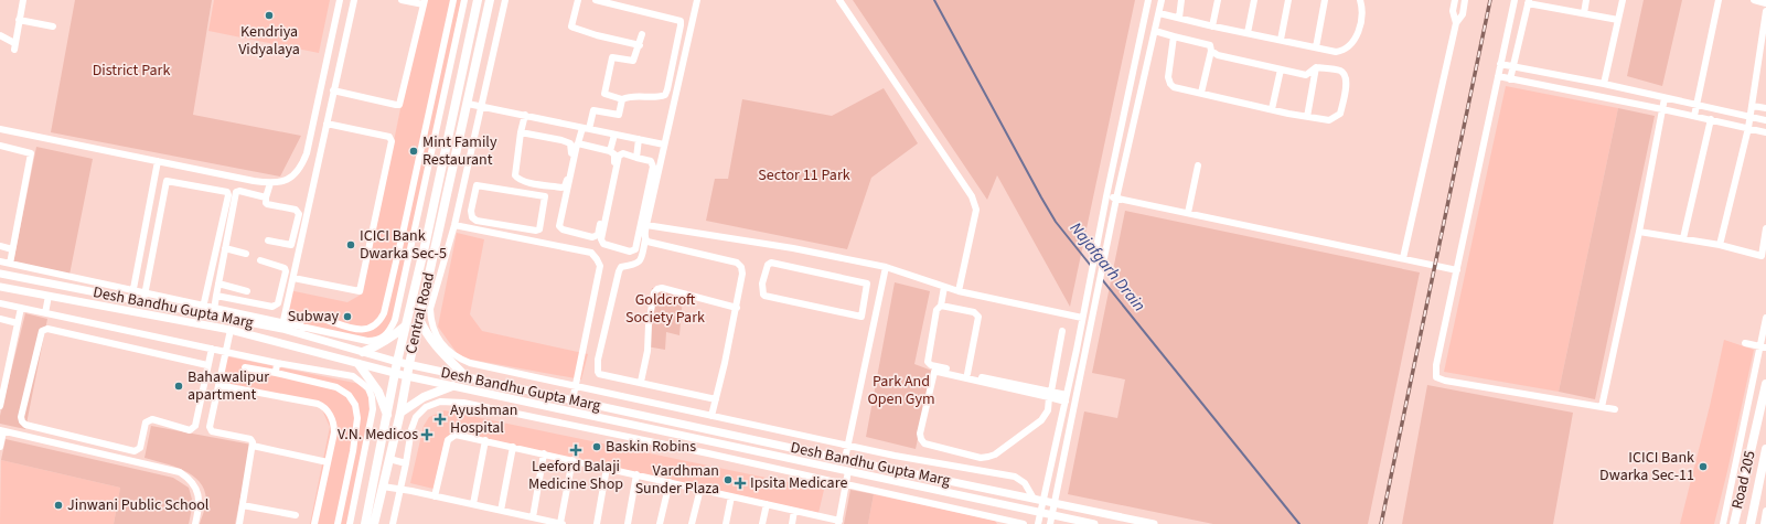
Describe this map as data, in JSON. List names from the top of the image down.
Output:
{
  "streets": {
    "main road": ["Central Road", "Road 205"],
    "street": ["Desh Bandhu Gupta Marg"]
  },
  "crossings": [
    ["Desh Bandhu Gupta Marg", "Central Road"]
  ],
  "water": ["Najafgarh Drain"],
  "parks": [
    "District Park",
    "Sector 11 Park",
    "Goldcroft Society Park",
    "Park And Open Gym"
  ],
  "places": {
    "other": [
      "Kendriya Vidyalaya",
      "Mint Family Restaurant",
      "ICICI Bank Dwarka Sec-5",
      "Subway",
      "Bahawalipur apartment",
      "Baskin Robins",
      "ICICI Bank Dwarka Sec-11",
      "Vardhman Sunder Plaza",
      "Jinwani Public School"
    ],
    "health": [
      "Ayushman Hospital",
      "V.N. Medicos",
      "Leeford Balaji Medicine Shop",
      "Ipsita Medicare"
    ]
  }
}
